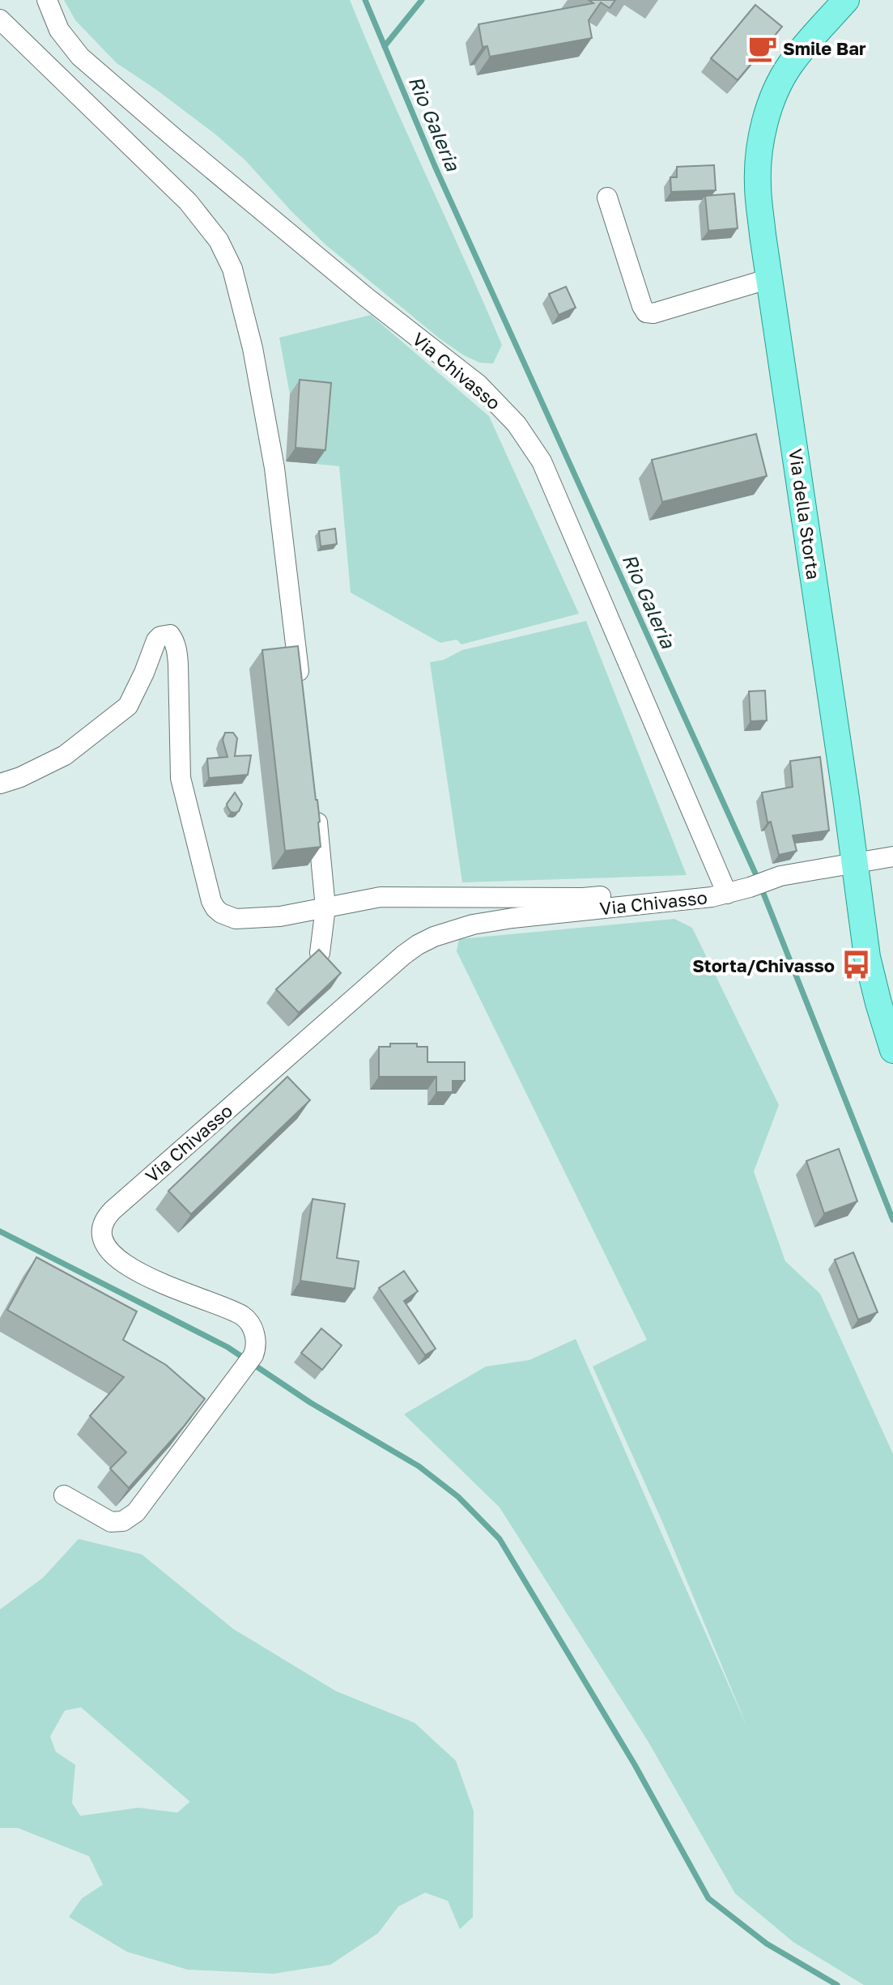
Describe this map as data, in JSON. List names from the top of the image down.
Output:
{
  "streets": {
    "main road": ["Via della Storta"],
    "street": ["Via Chivasso"]
  },
  "crossings": [
    ["Via Chivasso", "Via della Storta"]
  ],
  "water": ["Rio Galeria"],
  "places": {
    "cafe": ["Smile Bar"],
    "bus stop": ["Storta/Chivasso"]
  }
}
